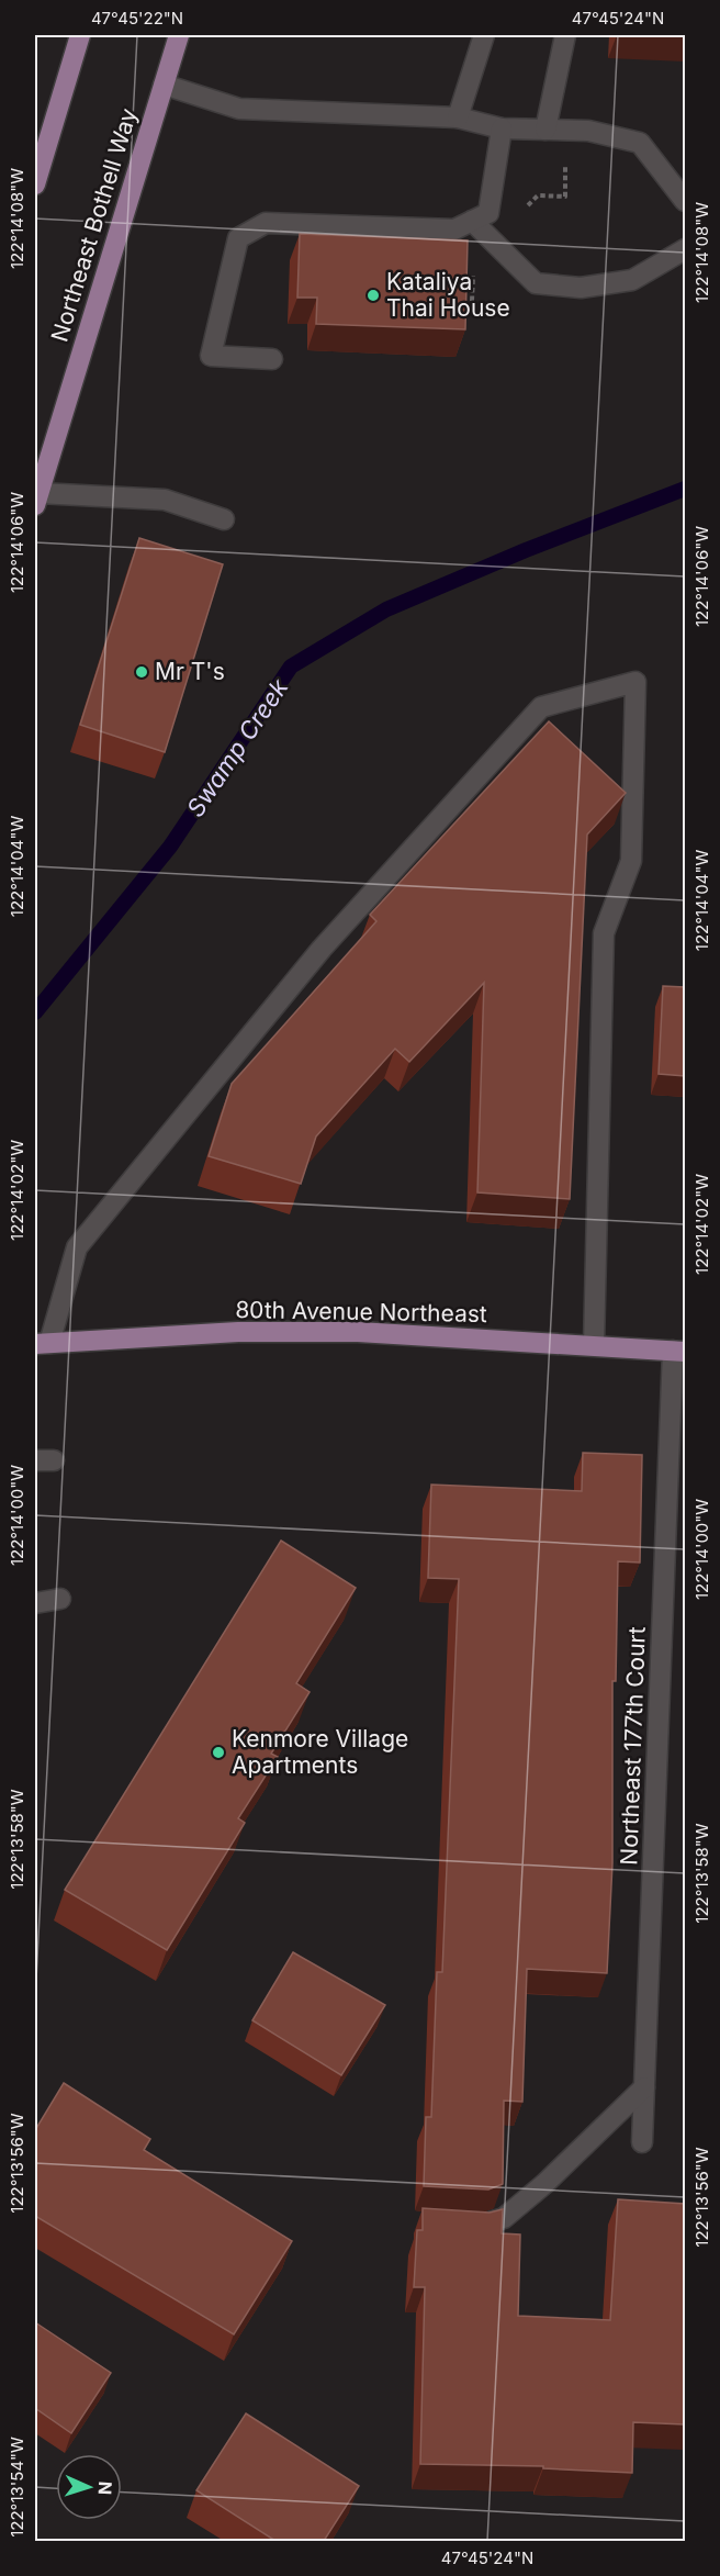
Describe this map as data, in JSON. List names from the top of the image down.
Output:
{
  "streets": {
    "main road": ["Northeast Bothell Way", "80th Avenue Northeast"],
    "street": ["Northeast 177th Court"]
  },
  "crossings": [
    ["80th Avenue Northeast", "Northeast 177th Court"]
  ],
  "water": ["Swamp Creek"],
  "places": ["Kataliya Thai House", "Mr T's", "Kenmore Village Apartments"],
  "north": "right",
  "coordinates": [
    "47°45'22\"N",
    "47°45'24\"N",
    "122°14'08\"W",
    "122°14'06\"W",
    "122°14'04\"W",
    "122°14'02\"W",
    "122°14'00\"W",
    "122°13'58\"W",
    "122°13'56\"W",
    "122°13'54\"W"
  ]
}
